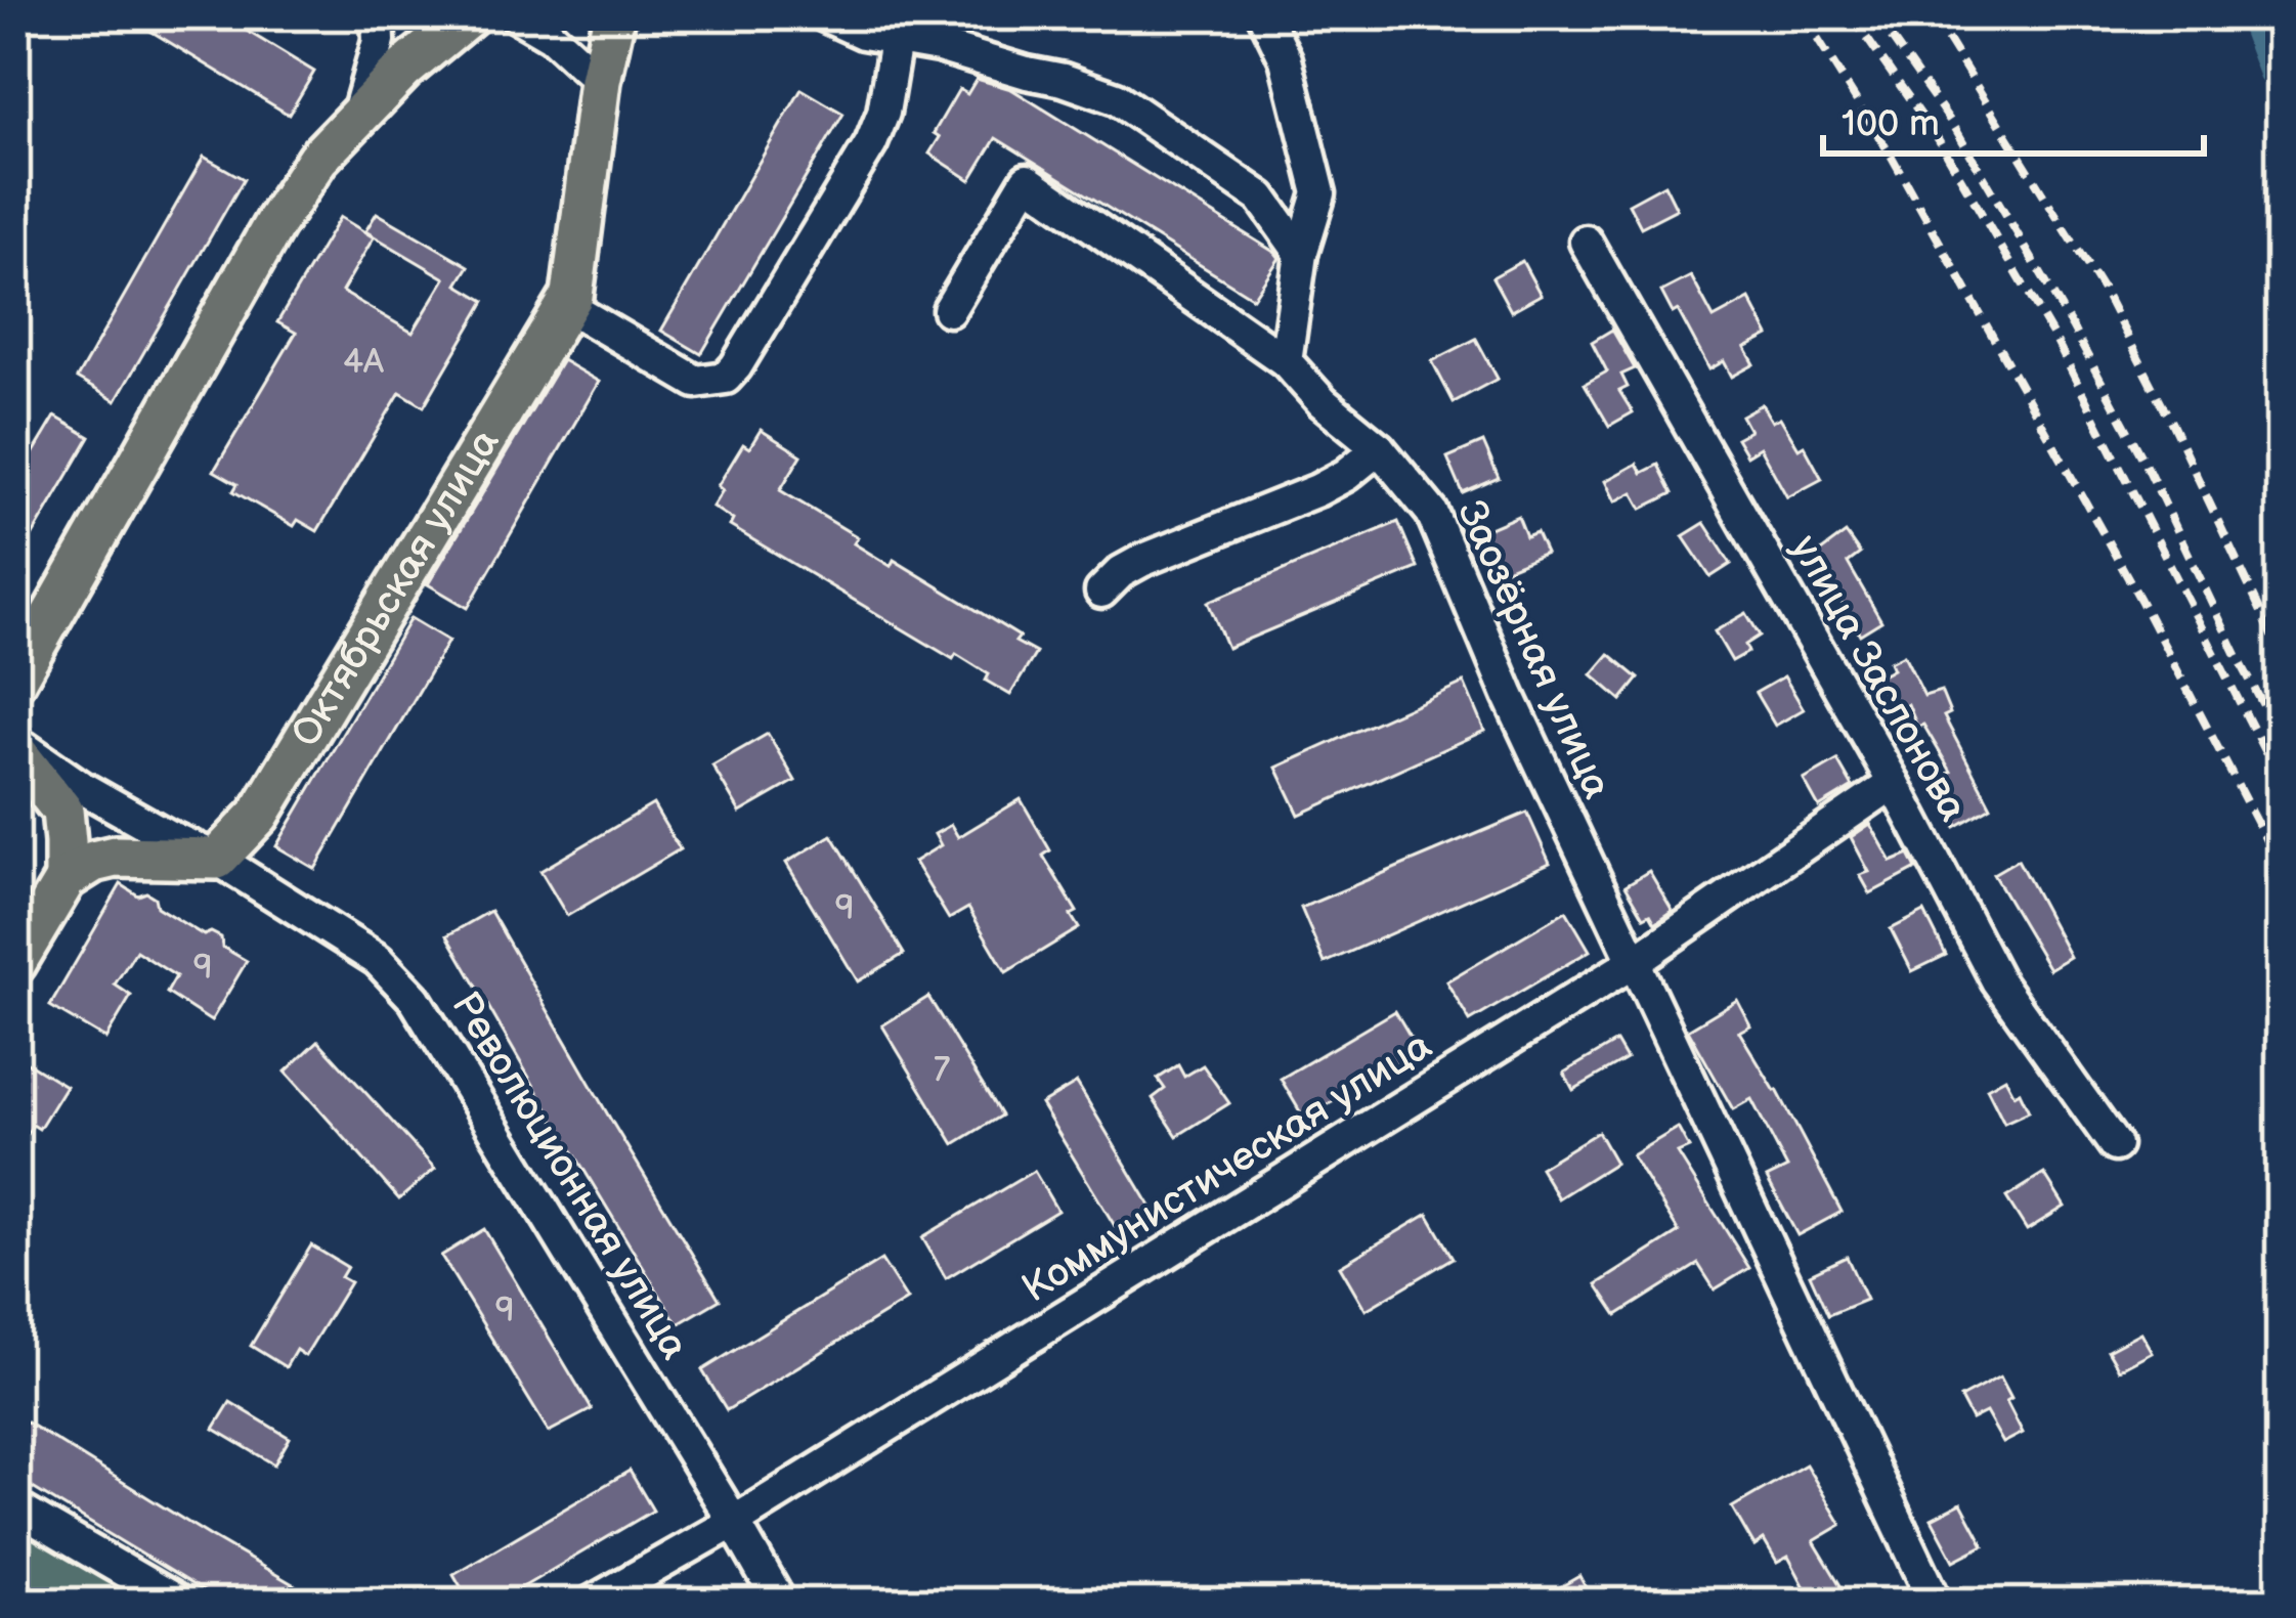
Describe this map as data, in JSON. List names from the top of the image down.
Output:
{
  "streets": {
    "main road": ["Октябрьская улица"],
    "street": [
      "Заозёрная улица",
      "улица Заслонова",
      "Коммунистическая улица",
      "Революционная улица"
    ]
  },
  "crossings": [
    ["Октябрьская улица", "Революционная улица"],
    ["Заозёрная улица", "Коммунистическая улица"],
    ["улица Заслонова", "Коммунистическая улица"],
    ["Коммунистическая улица", "Революционная улица"]
  ],
  "house_numbers": [
    "4А",
    "9",
    "9",
    "7",
    "9"
  ],
  "scale_bar": "100 m"
}
